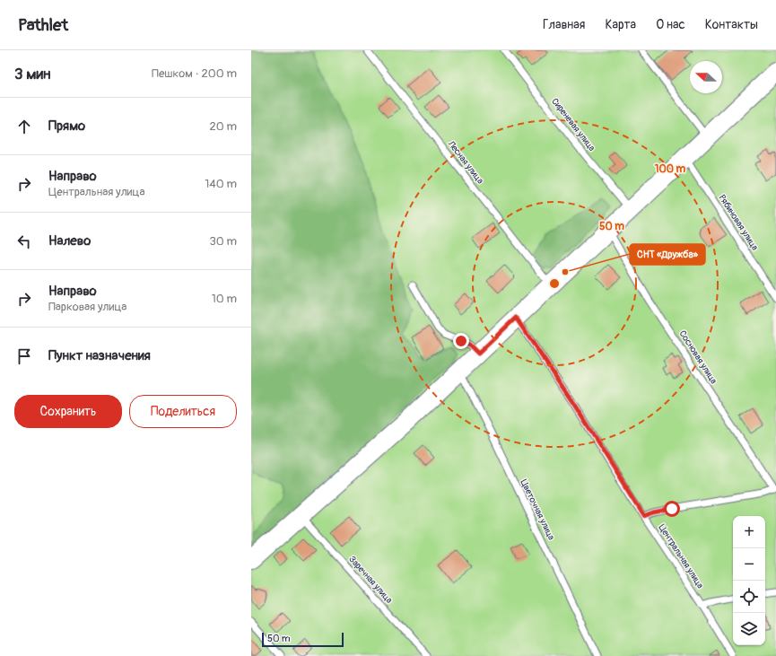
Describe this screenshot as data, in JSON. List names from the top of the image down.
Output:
{
  "streets": {
    "lane": [
      "Сиреневая улица",
      "Лесная улица",
      "Рябиновая улица",
      "Сосновая улица",
      "Цветочная улица",
      "Центральная улица",
      "Заречная улица"
    ]
  },
  "places": ["СНТ «Дружба»"],
  "scale_bar": "50 m",
  "north": "left",
  "page": {
    "header": "Pathlet",
    "nav": [
      "Главная",
      "Карта",
      "О нас",
      "Контакты"
    ],
    "heading": ["3 мин", "Пешком · 200 m"],
    "list": [
      ["Прямо", "20 m"],
      ["Направо", "Центральная улица", "140 m"],
      ["Налево", "30 m"],
      ["Направо", "Парковая улица", "10 m"],
      "Пункт назначения"
    ],
    "buttons": ["Сохранить", "Поделиться"],
    "map_buttons": ["+", "−"],
    "scale": "50 m"
  },
  "rings": ["100 m", "50 m"]
}
